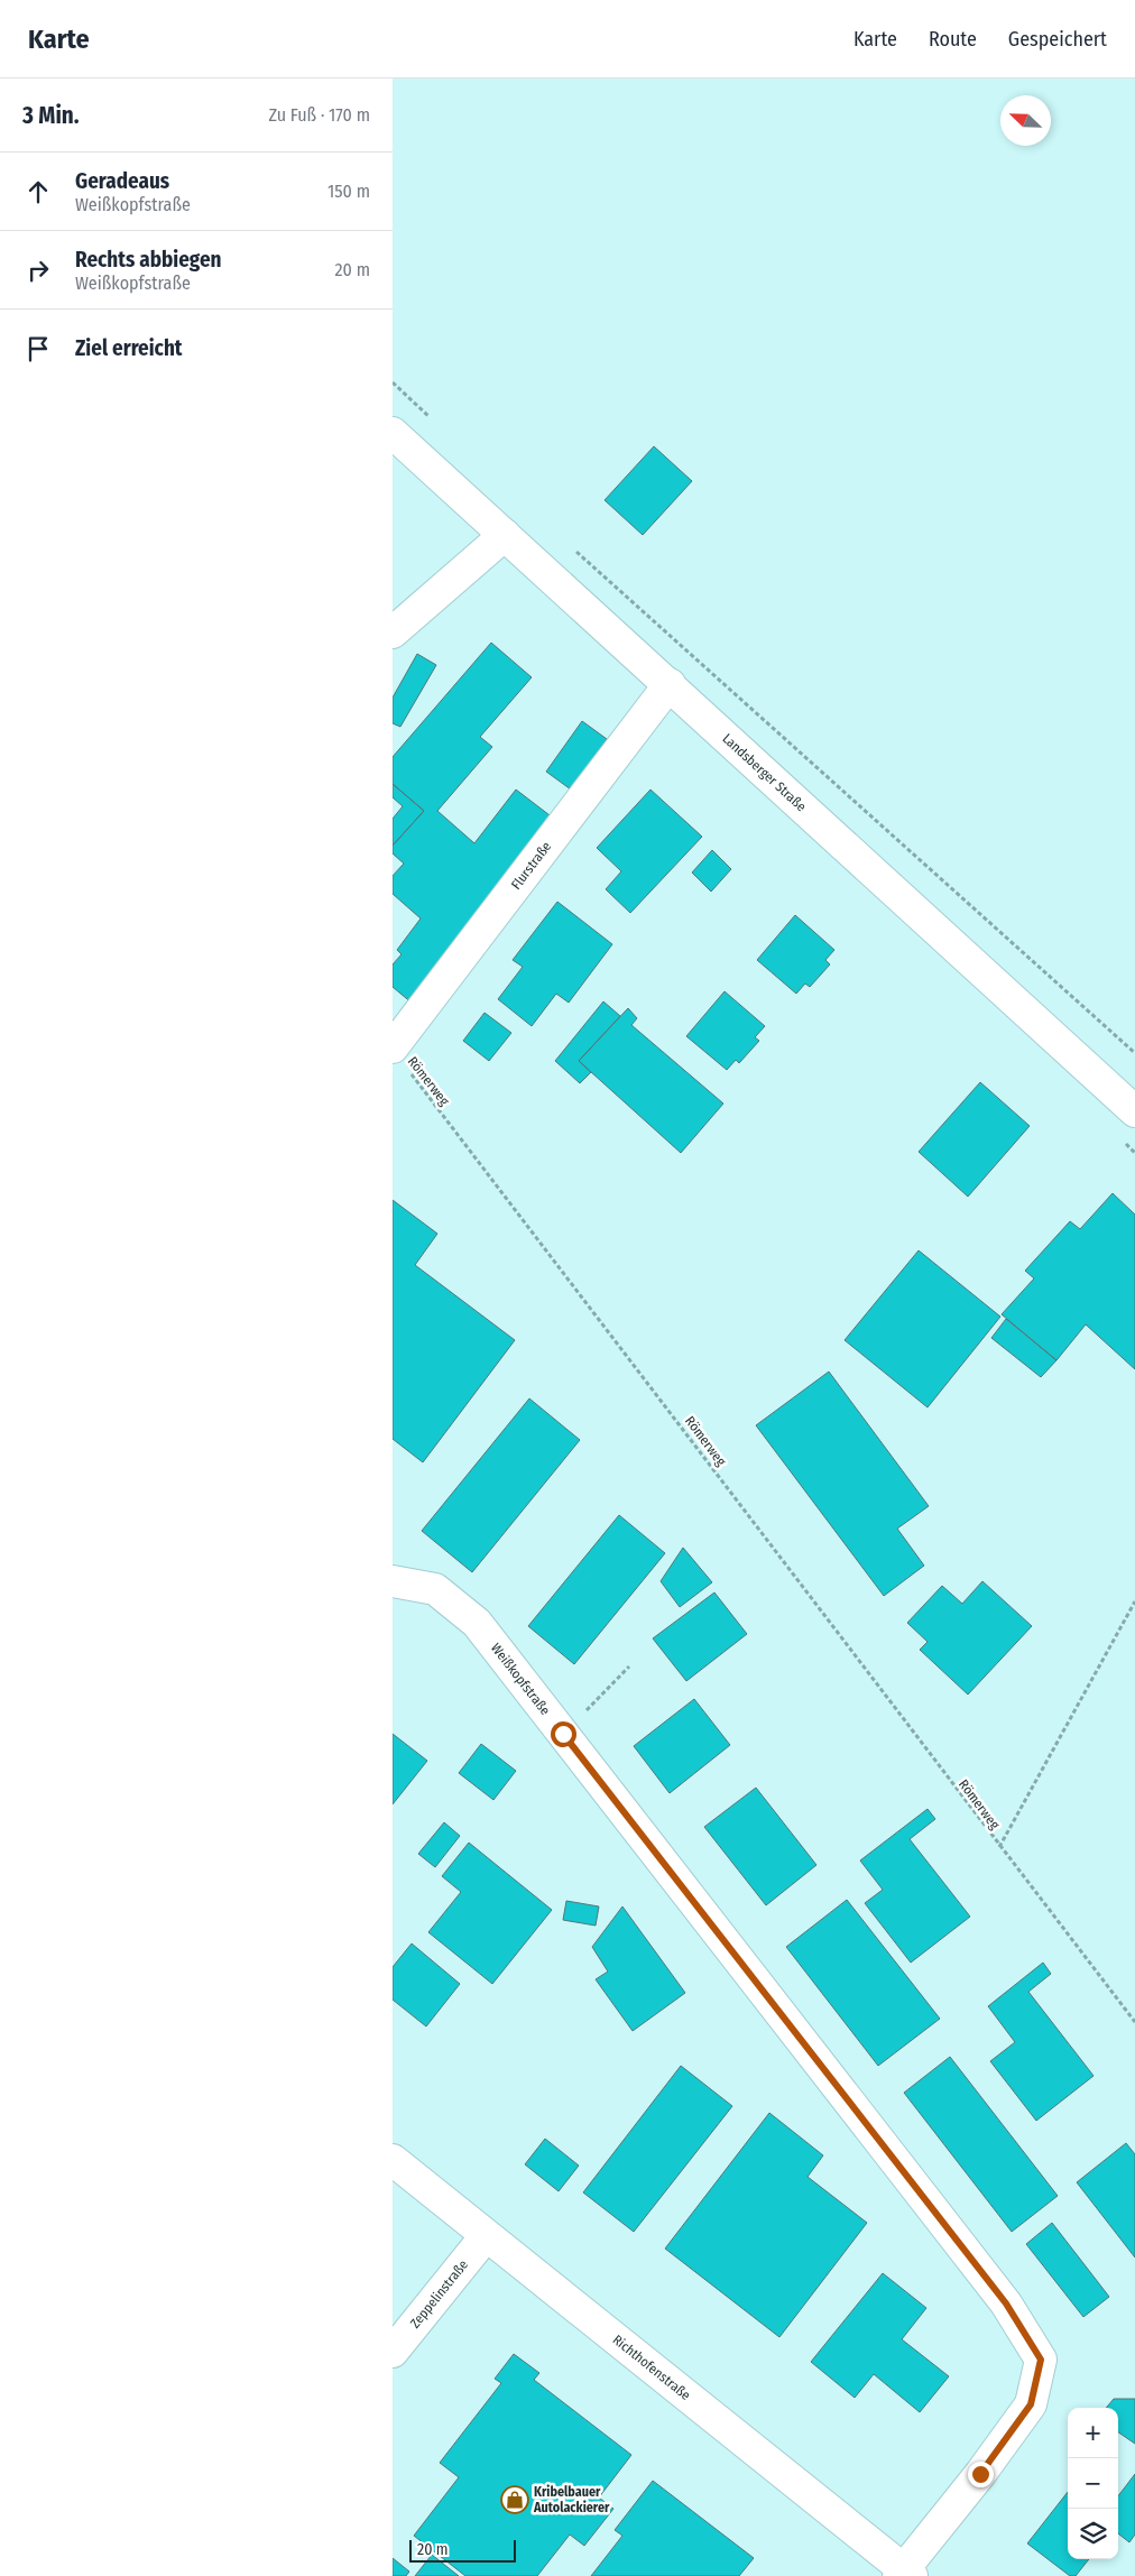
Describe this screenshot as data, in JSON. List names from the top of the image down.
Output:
{
  "streets": {
    "street": [
      "Landsberger Straße",
      "Flurstraße",
      "Weißkopfstraße",
      "Zeppelinstraße",
      "Richthofenstraße"
    ],
    "path": ["Römerweg"]
  },
  "crossings": [
    ["Landsberger Straße", "Flurstraße"],
    ["Flurstraße", "Römerweg"],
    ["Weißkopfstraße", "Richthofenstraße"],
    ["Zeppelinstraße", "Richthofenstraße"]
  ],
  "places": {
    "shop": ["Kribelbauer Autolackierer"]
  },
  "scale_bar": "20 m",
  "north": "top left",
  "page": {
    "header": "Karte",
    "nav": ["Karte", "Route", "Gespeichert"],
    "heading": ["3 Min.", "Zu Fuß · 170 m"],
    "list": [
      ["Geradeaus", "Weißkopfstraße", "150 m"],
      ["Rechts abbiegen", "Weißkopfstraße", "20 m"],
      "Ziel erreicht"
    ],
    "map_buttons": ["+", "−"],
    "scale": "20 m"
  }
}
